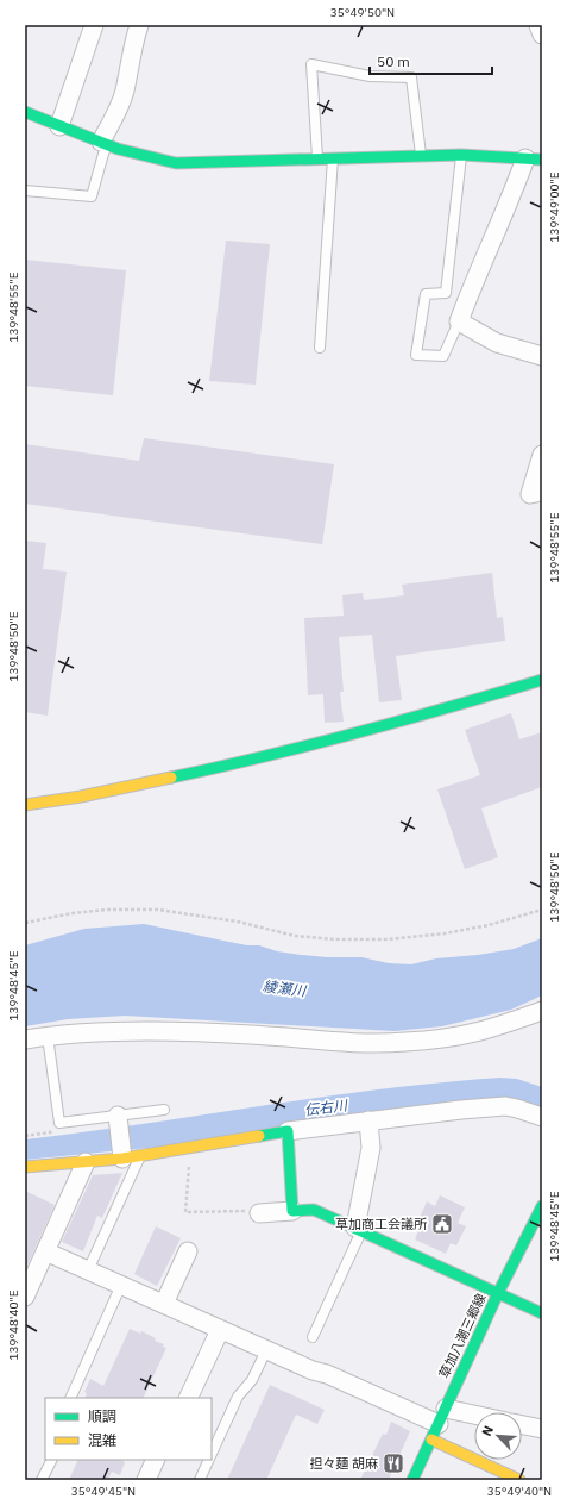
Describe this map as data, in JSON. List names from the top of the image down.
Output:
{
  "streets": {
    "street": ["草加八潮三郷線"]
  },
  "water": ["綾瀬川", "伝右川"],
  "places": {
    "public building": ["草加商工会議所"],
    "restaurant": ["担々麺 胡麻"]
  },
  "legend": ["順調", "混雑"],
  "scale_bar": "50 m",
  "north": "top left",
  "coordinates": [
    "35°49'50\"N",
    "139°49'00\"E",
    "139°48'55\"E",
    "139°48'50\"E",
    "139°48'45\"E",
    "139°48'40\"E",
    "35°49'45\"N",
    "35°49'40\"N"
  ]
}
